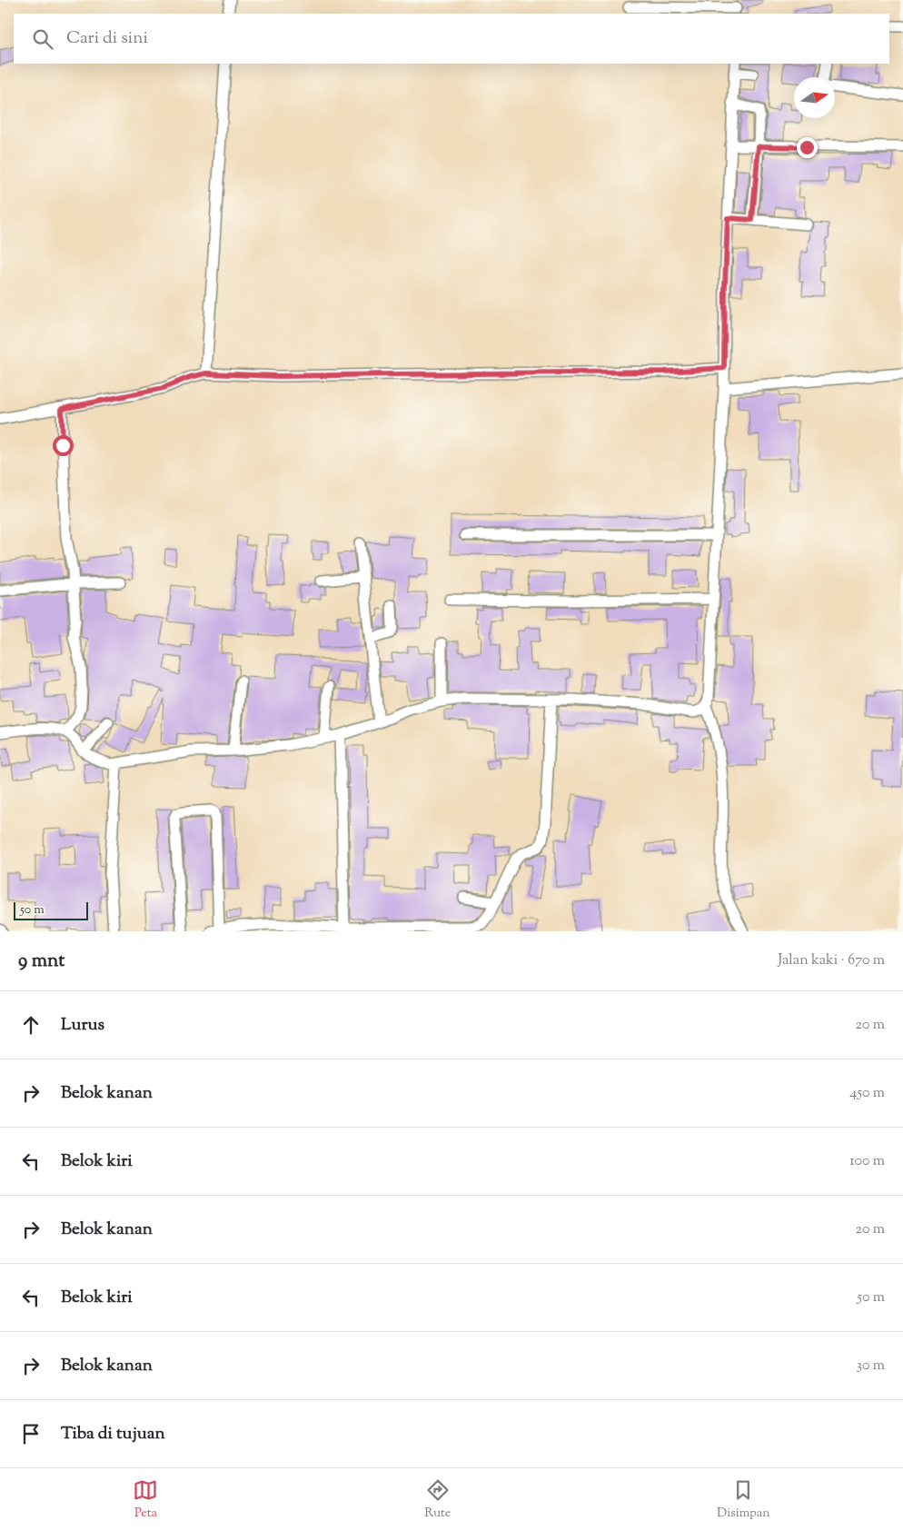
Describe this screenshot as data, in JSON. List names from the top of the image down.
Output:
{
  "scale_bar": "50 m",
  "north": "right",
  "page": {
    "search": "Cari di sini",
    "scale": "50 m",
    "heading": ["9 mnt", "Jalan kaki · 670 m"],
    "list": [
      ["Lurus", "20 m"],
      ["Belok kanan", "450 m"],
      ["Belok kiri", "100 m"],
      ["Belok kanan", "20 m"],
      ["Belok kiri", "50 m"],
      ["Belok kanan", "30 m"],
      "Tiba di tujuan"
    ],
    "nav": ["Peta", "Rute", "Disimpan"]
  }
}
